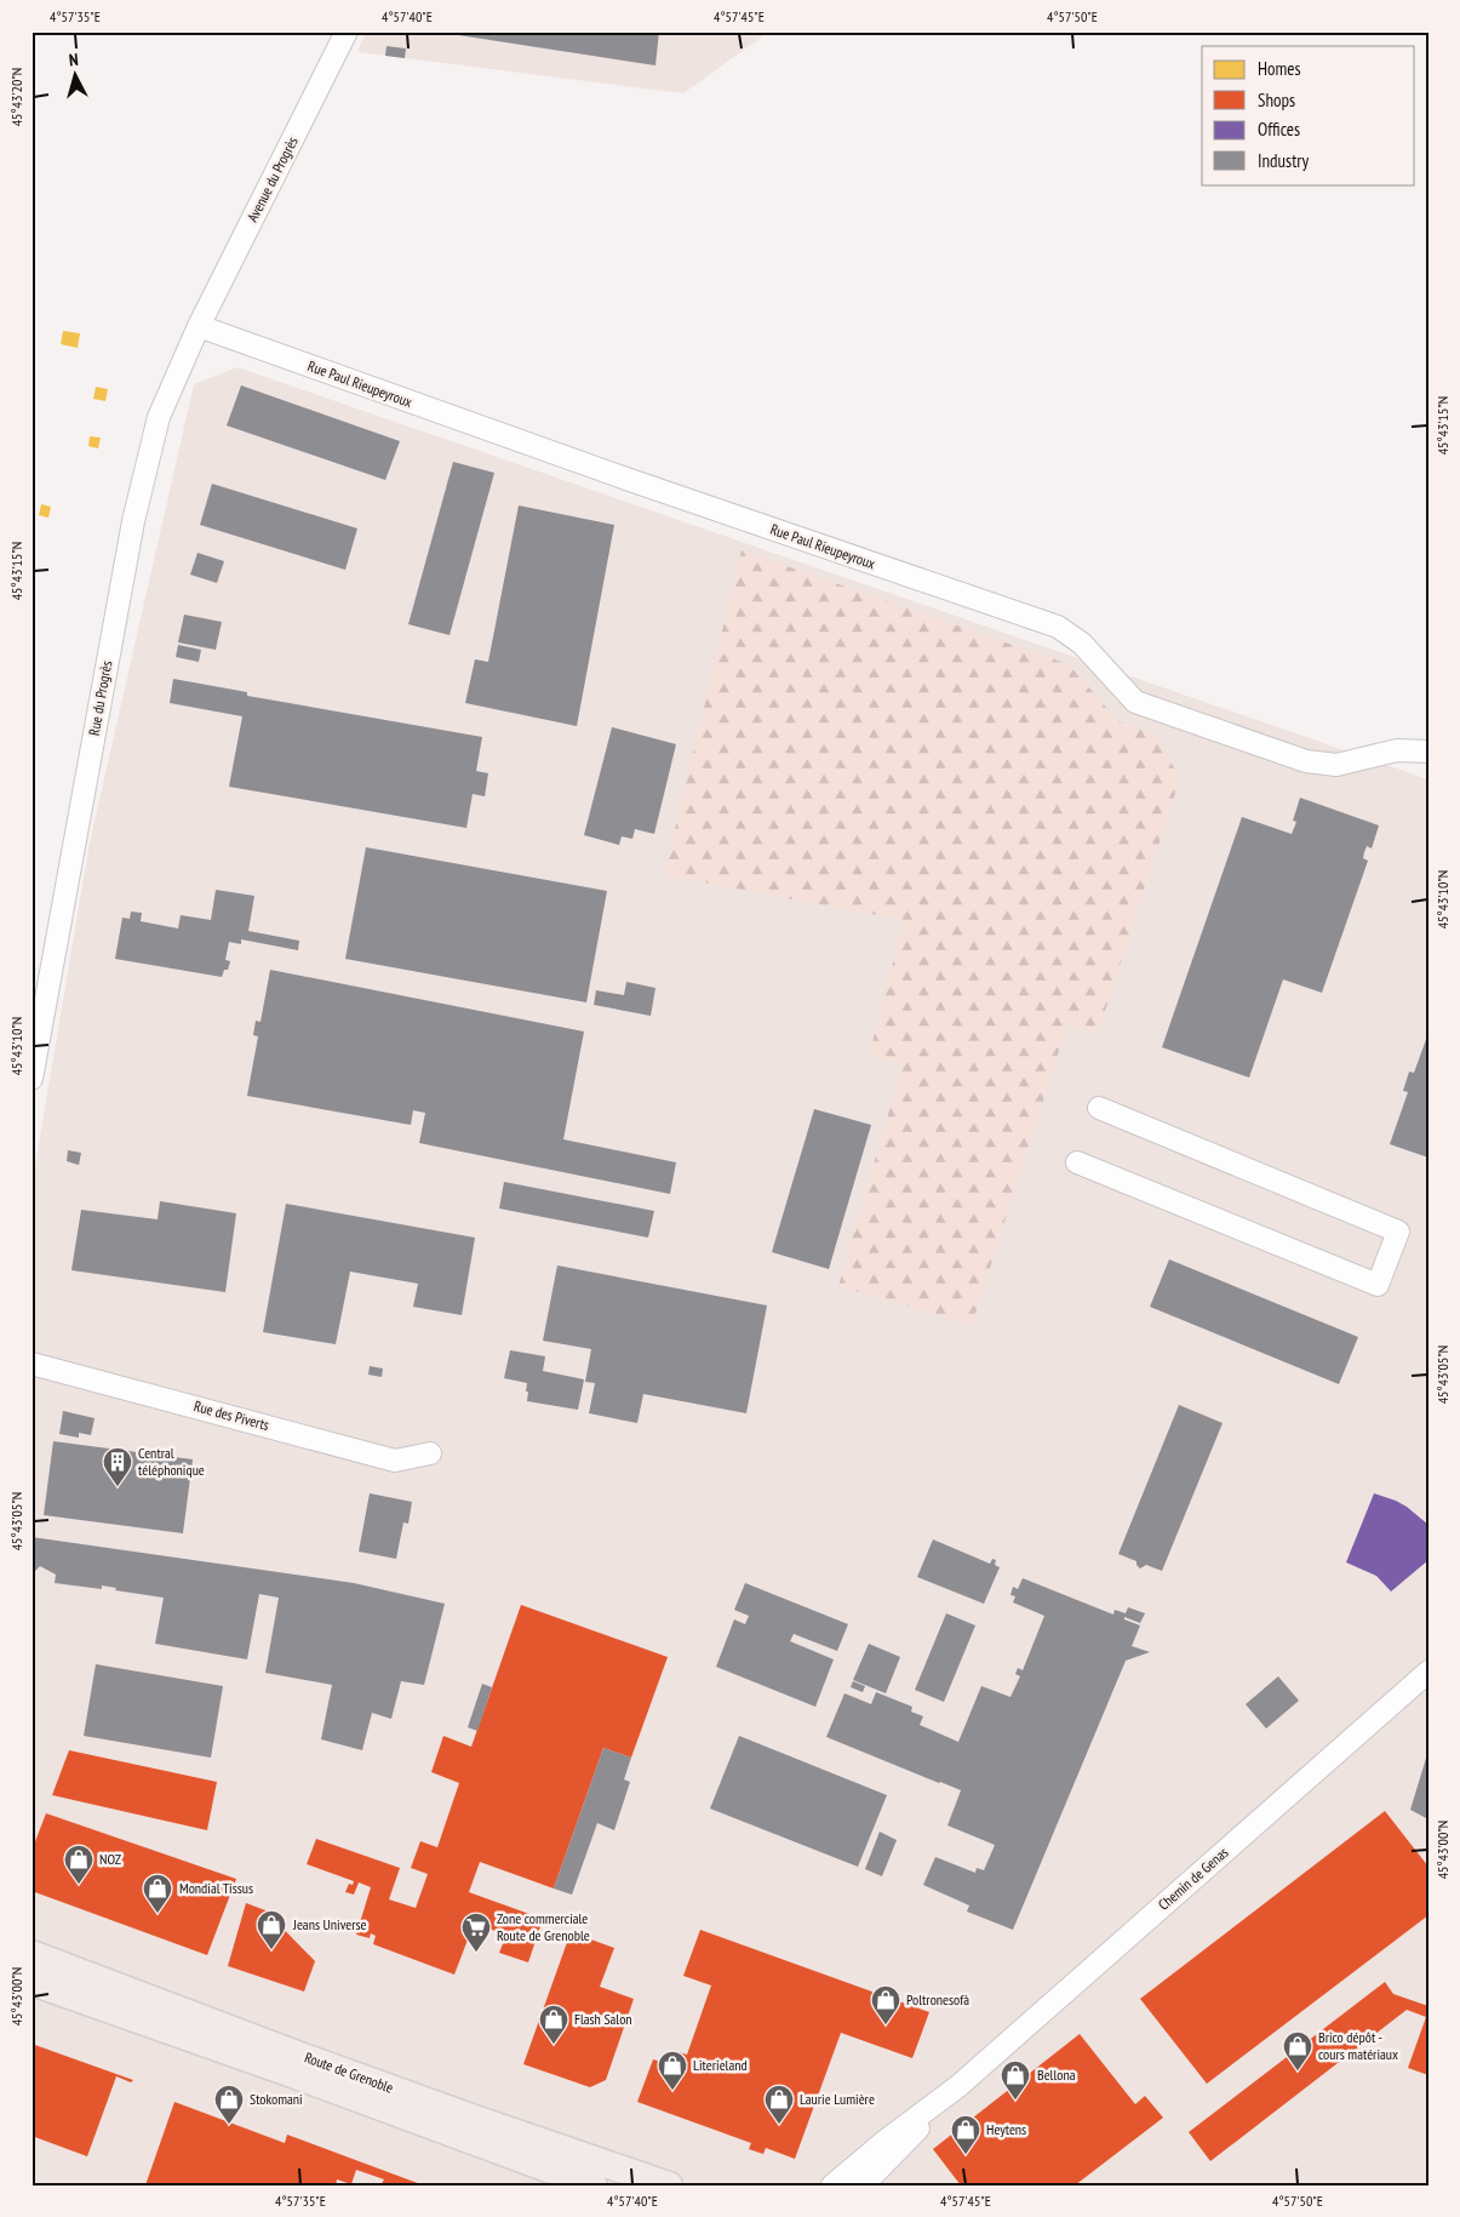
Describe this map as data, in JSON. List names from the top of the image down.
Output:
{
  "streets": {
    "main road": ["Route de Grenoble"],
    "street": [
      "Avenue du Progrès",
      "Rue Paul Rieupeyroux",
      "Rue du Progrès",
      "Rue des Piverts",
      "Chemin de Genas"
    ]
  },
  "crossings": [
    ["Avenue du Progrès", "Rue Paul Rieupeyroux"],
    ["Avenue du Progrès", "Rue du Progrès"],
    ["Rue Paul Rieupeyroux", "Rue du Progrès"]
  ],
  "places": {
    "building": ["Central téléphonique"],
    "shop": [
      "NOZ",
      "Mondial Tissus",
      "Jeans Universe",
      "Poltronesofà",
      "Flash Salon",
      "Brico dépôt - cours matériaux",
      "Literieland",
      "Bellona",
      "Stokomani",
      "Laurie Lumière",
      "Heytens"
    ],
    "supermarket": ["Zone commerciale Route de Grenoble"]
  },
  "legend": [
    "Homes",
    "Shops",
    "Offices",
    "Industry"
  ],
  "north": "top",
  "coordinates": [
    "4°57'35\"E",
    "4°57'40\"E",
    "4°57'45\"E",
    "4°57'50\"E",
    "45°43'20\"N",
    "45°43'15\"N",
    "45°43'10\"N",
    "45°43'05\"N",
    "45°43'00\"N"
  ]
}
